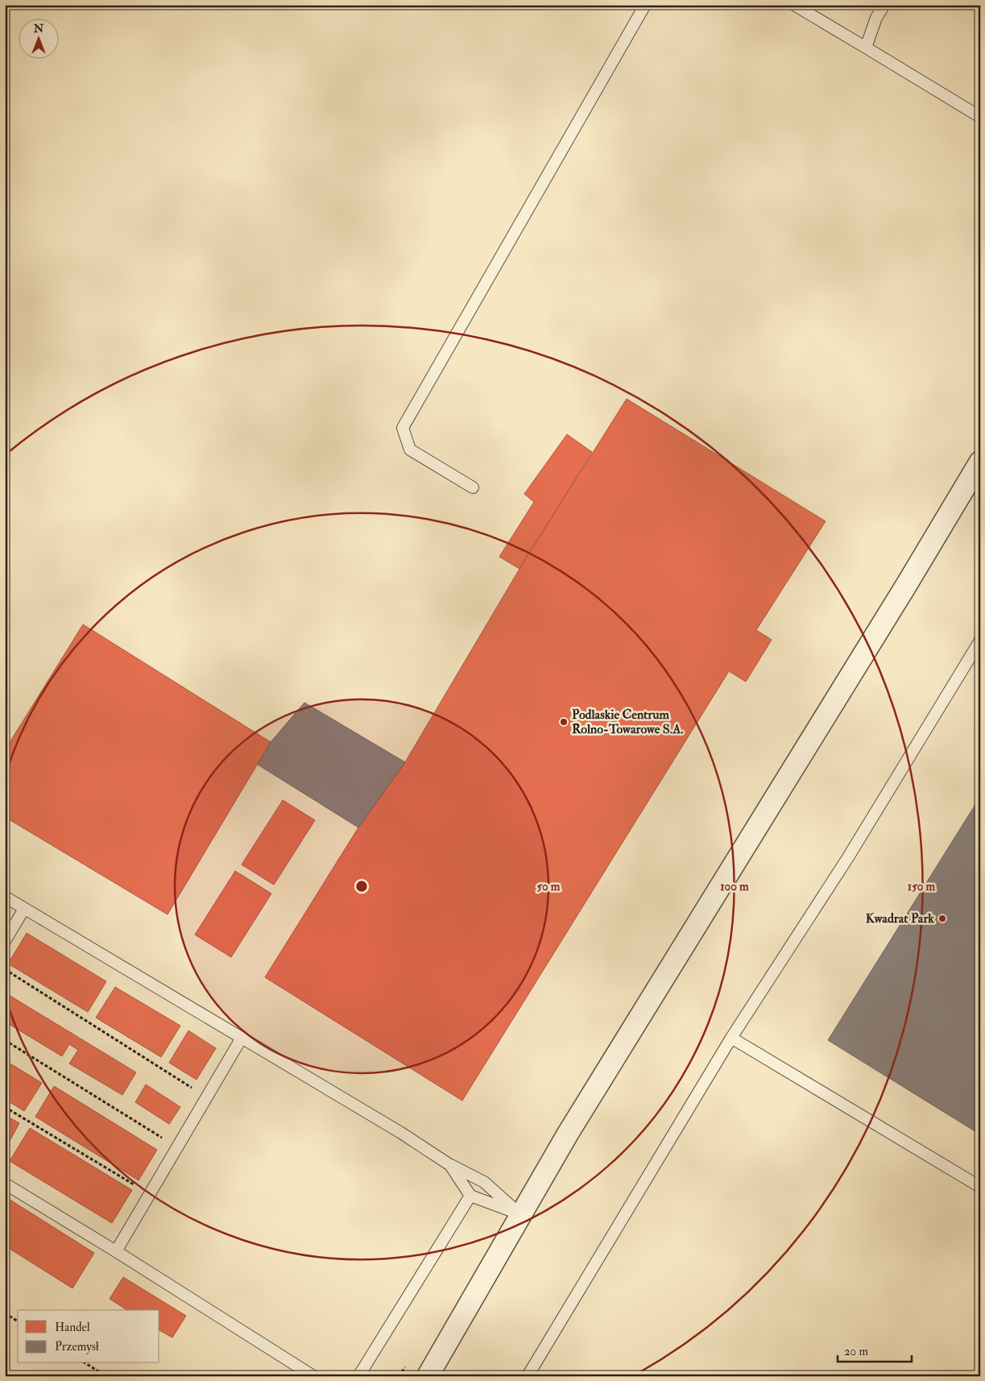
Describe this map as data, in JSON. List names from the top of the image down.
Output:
{
  "places": ["Podlaskie Centrum Rolno-Towarowe S.A.", "Kwadrat Park"],
  "legend": ["Handel", "Przemysł"],
  "scale_bar": "20 m",
  "north": "top",
  "rings": ["50 m", "100 m", "150 m"]
}
